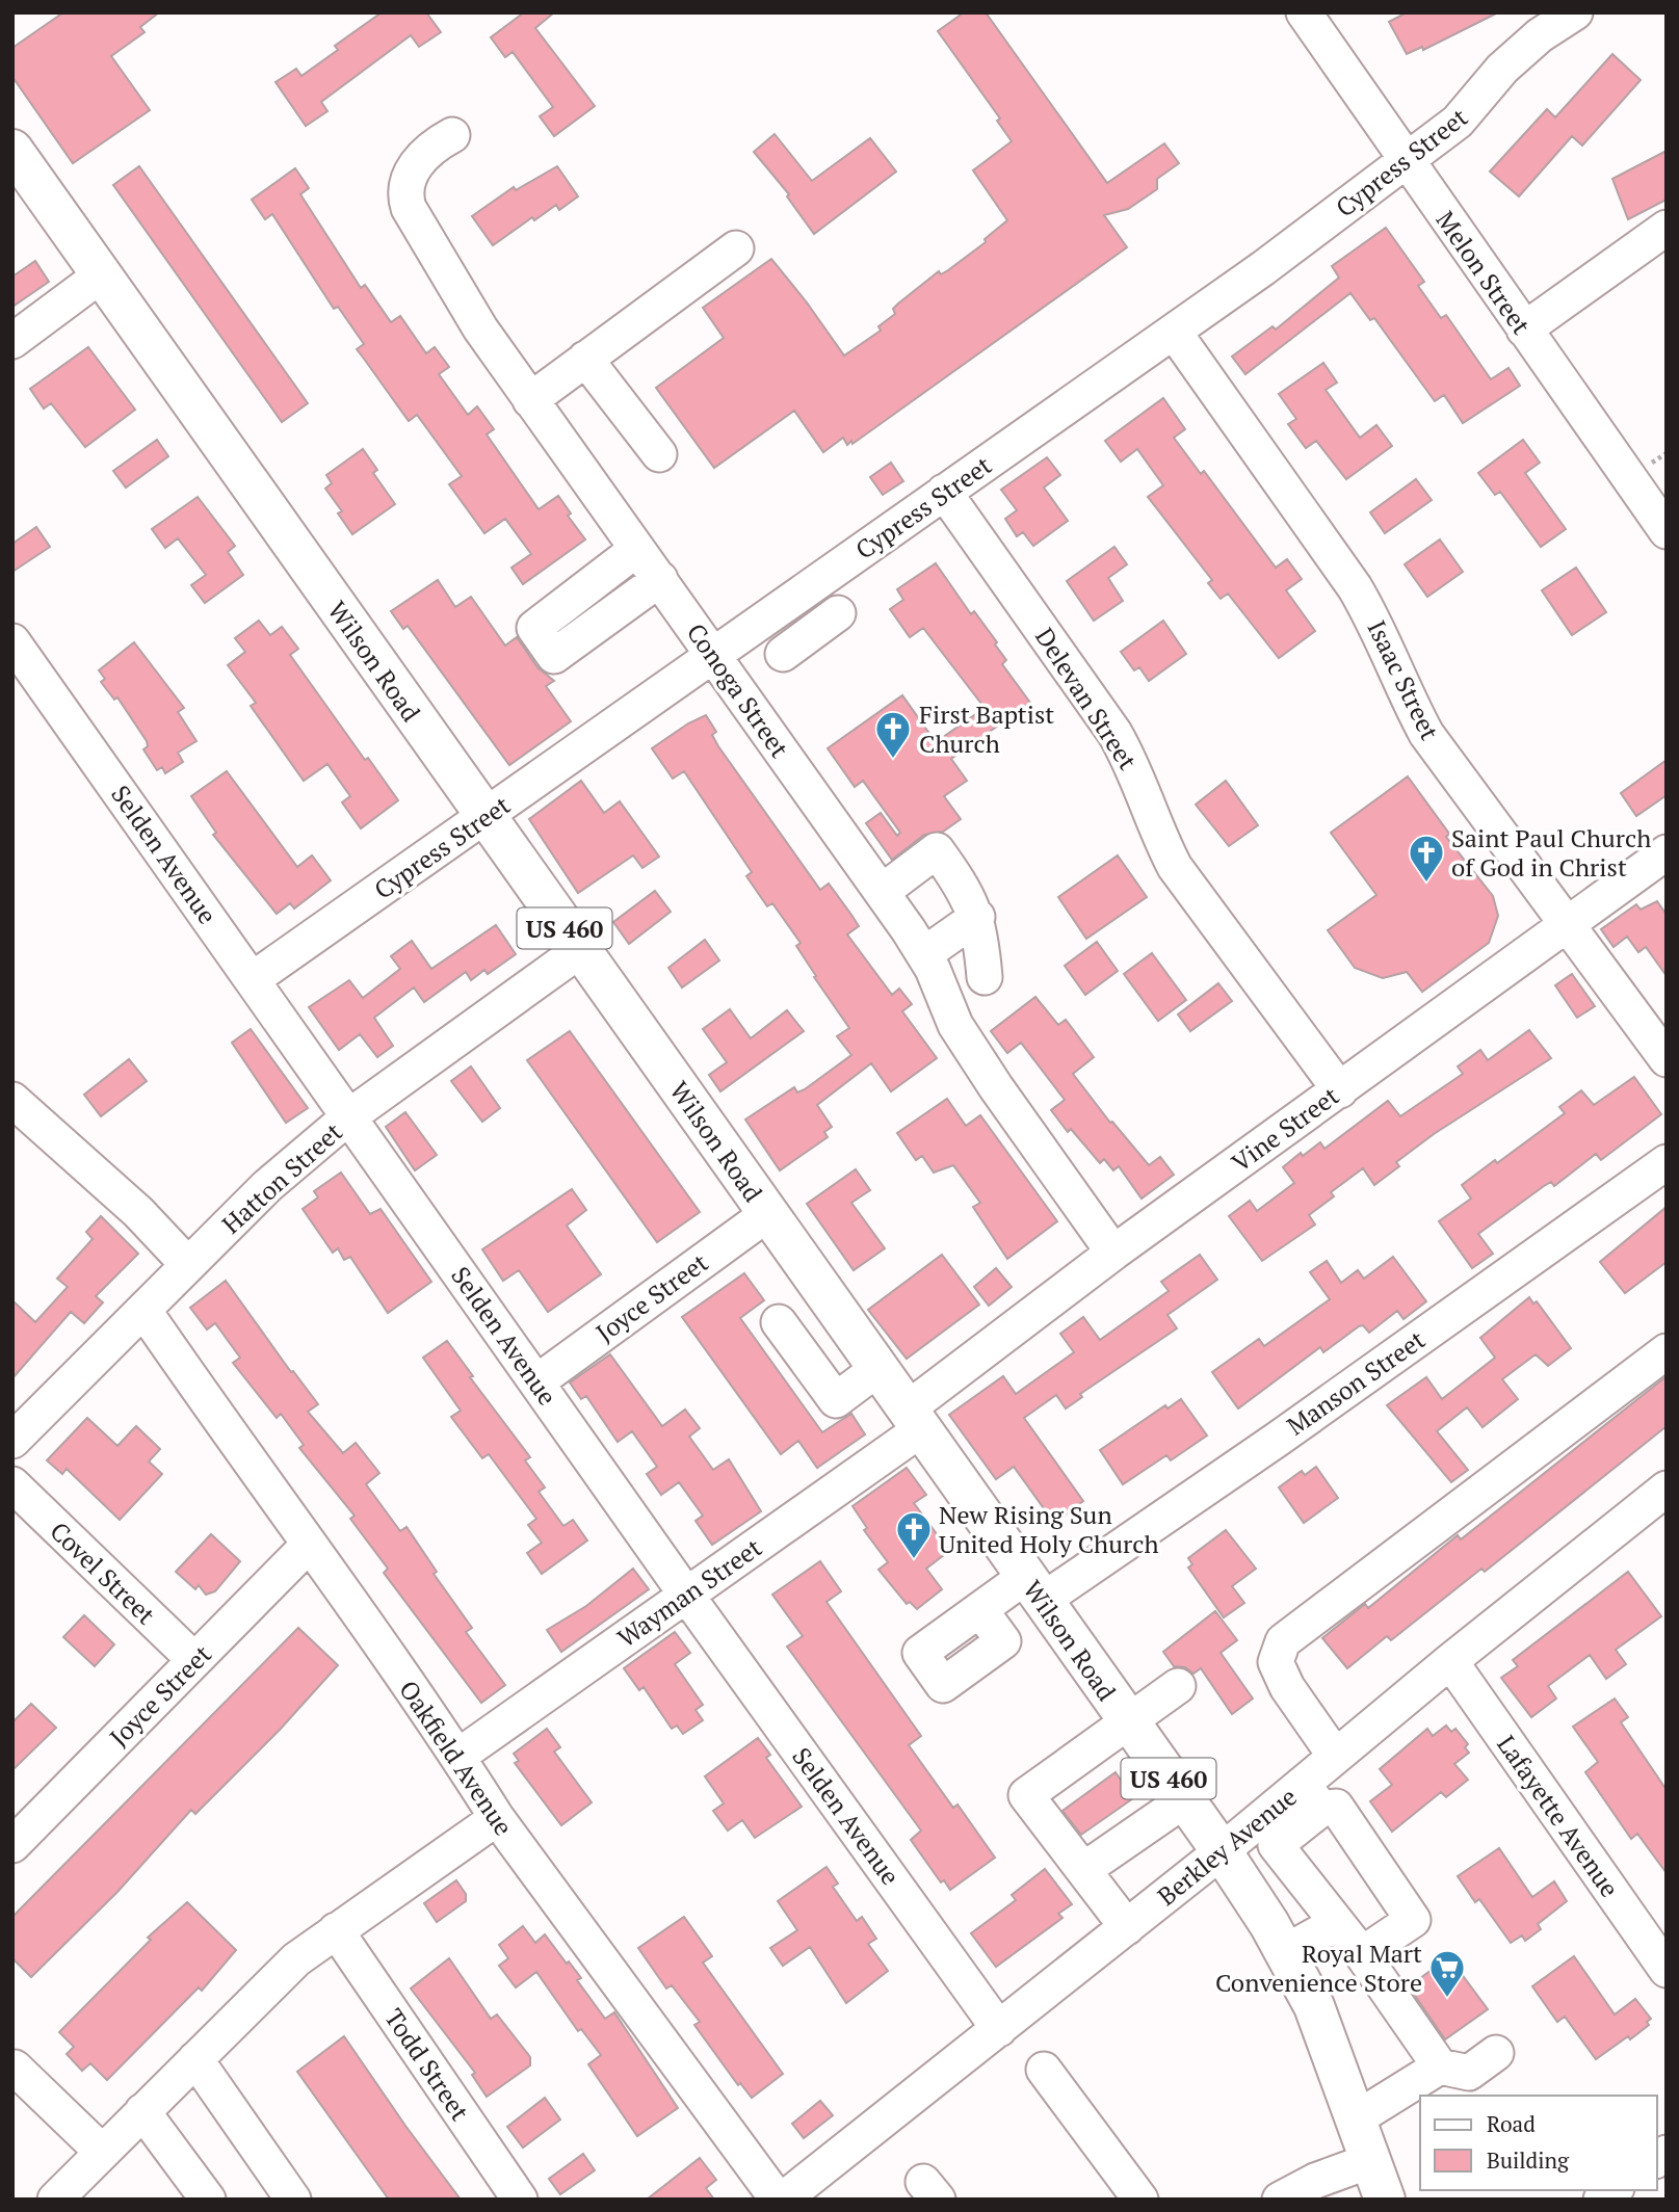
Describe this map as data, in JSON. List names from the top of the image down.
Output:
{
  "streets": {
    "main road": ["Wilson Road", "US 460"],
    "street": [
      "Cypress Street",
      "Melon Street",
      "Isaac Street",
      "Conoga Street",
      "Delevan Street",
      "Selden Avenue",
      "Vine Street",
      "Hatton Street",
      "Joyce Street",
      "Manson Street",
      "Covel Street",
      "Wayman Street",
      "Oakfield Avenue",
      "Lafayette Avenue",
      "Berkley Avenue",
      "Todd Street"
    ]
  },
  "crossings": [
    ["Cypress Street", "Melon Street"],
    ["Cypress Street", "Wilson Road"],
    ["Cypress Street", "Isaac Street"],
    ["Cypress Street", "Conoga Street"],
    ["Cypress Street", "Delevan Street"],
    ["Cypress Street", "Selden Avenue"],
    ["Wilson Road", "US 460"],
    ["Wilson Road", "Vine Street"],
    ["Wilson Road", "Hatton Street"],
    ["Wilson Road", "Joyce Street"],
    ["Wilson Road", "Manson Street"],
    ["Wilson Road", "Wayman Street"],
    ["Wilson Road", "Berkley Avenue"],
    ["Isaac Street", "Vine Street"],
    ["Conoga Street", "Vine Street"],
    ["Delevan Street", "Vine Street"],
    ["Selden Avenue", "Hatton Street"],
    ["Selden Avenue", "Joyce Street"],
    ["Selden Avenue", "Wayman Street"],
    ["Selden Avenue", "Berkley Avenue"],
    ["Vine Street", "Wayman Street"],
    ["Hatton Street", "Oakfield Avenue"],
    ["Joyce Street", "Covel Street"],
    ["Joyce Street", "Oakfield Avenue"],
    ["Wayman Street", "Oakfield Avenue"],
    ["Oakfield Avenue", "Berkley Avenue"],
    ["Lafayette Avenue", "Berkley Avenue"]
  ],
  "places": {
    "church": ["First Baptist Church", "Saint Paul Church of God in Christ", "New Rising Sun United Holy Church"],
    "supermarket": ["Royal Mart Convenience Store"]
  },
  "legend": ["Road", "Building"]
}
